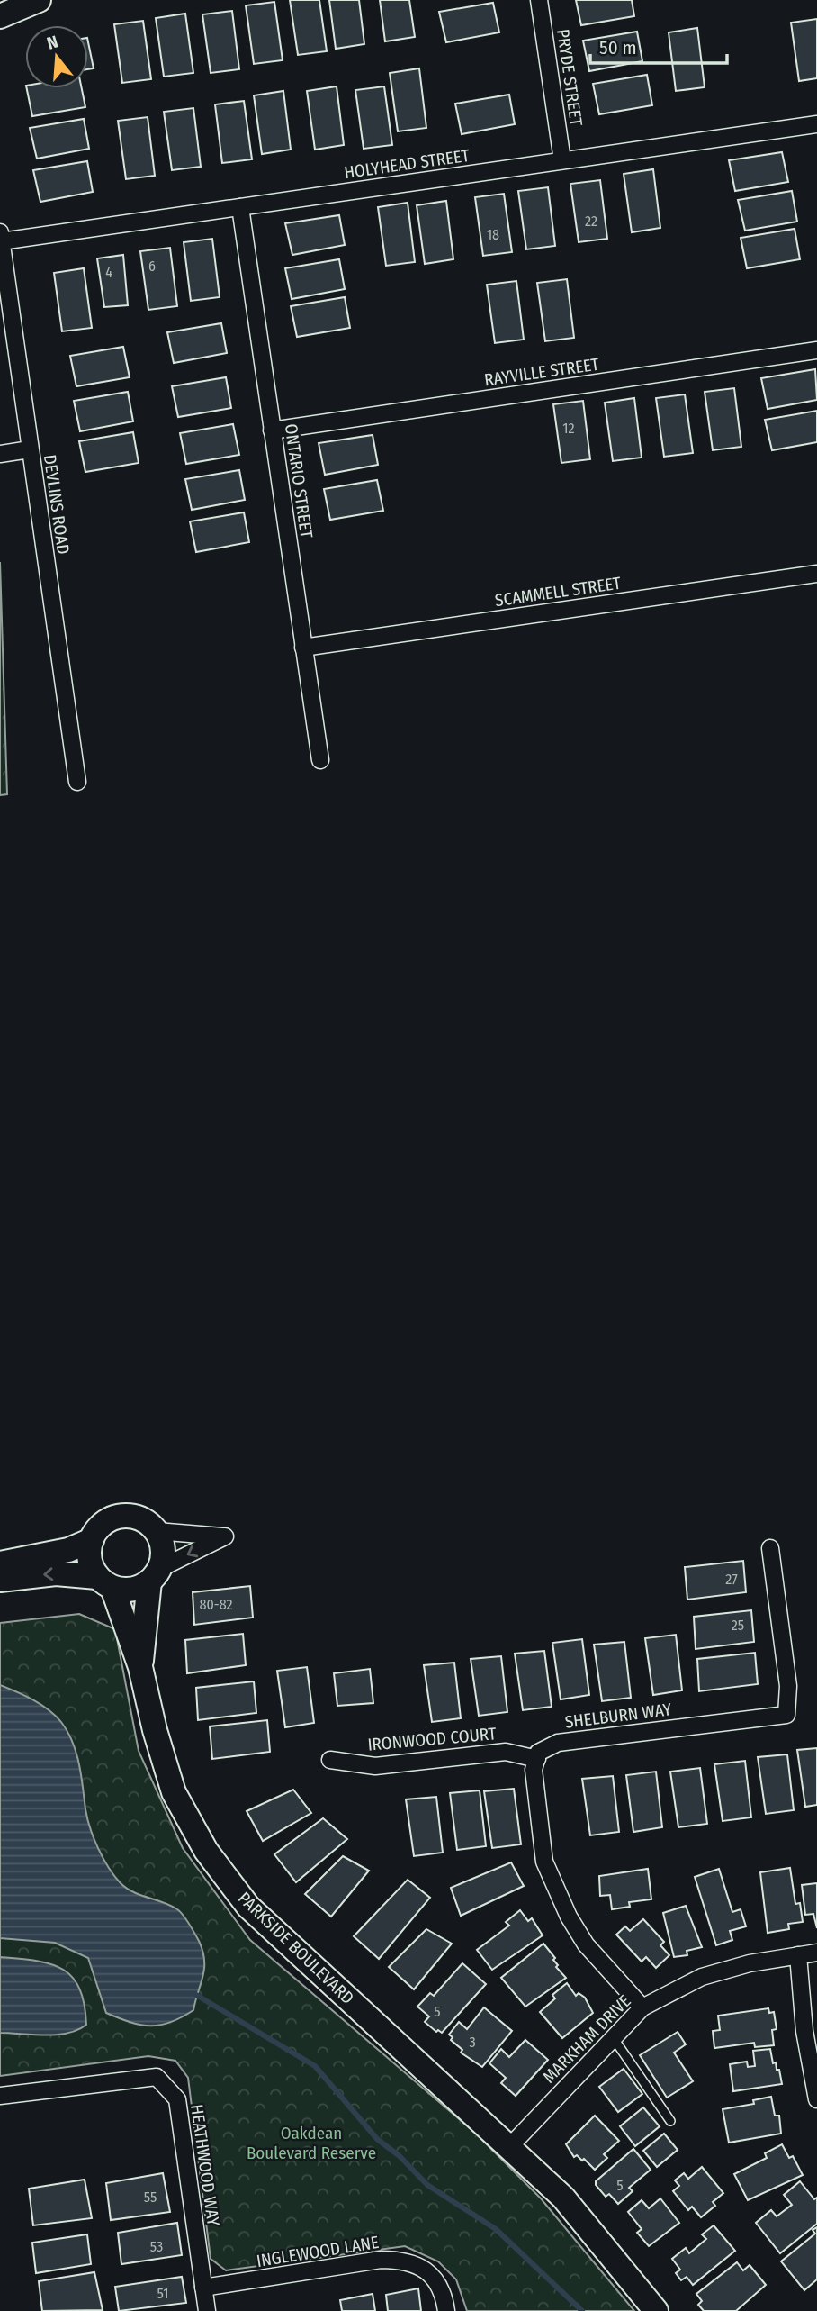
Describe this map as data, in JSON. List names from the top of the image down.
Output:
{
  "streets": {
    "street": [
      "PRYDE STREET",
      "HOLYHEAD STREET",
      "RAYVILLE STREET",
      "ONTARIO STREET",
      "DEVLINS ROAD",
      "SCAMMELL STREET",
      "SHELBURN WAY",
      "IRONWOOD COURT",
      "PARKSIDE BOULEVARD",
      "MARKHAM DRIVE",
      "HEATHWOOD WAY",
      "INGLEWOOD LANE"
    ]
  },
  "crossings": [
    ["PRYDE STREET", "HOLYHEAD STREET"],
    ["HOLYHEAD STREET", "ONTARIO STREET"],
    ["HOLYHEAD STREET", "DEVLINS ROAD"],
    ["RAYVILLE STREET", "ONTARIO STREET"],
    ["ONTARIO STREET", "SCAMMELL STREET"],
    ["SHELBURN WAY", "IRONWOOD COURT"],
    ["PARKSIDE BOULEVARD", "MARKHAM DRIVE"],
    ["HEATHWOOD WAY", "INGLEWOOD LANE"]
  ],
  "parks": ["Oakdean Boulevard Reserve"],
  "house_numbers": [
    "22",
    "18",
    "6",
    "4",
    "12",
    "27",
    "80-82",
    "25",
    "5",
    "3",
    "5",
    "55",
    "53",
    "51"
  ],
  "scale_bar": "50 m",
  "north": "top"
}
